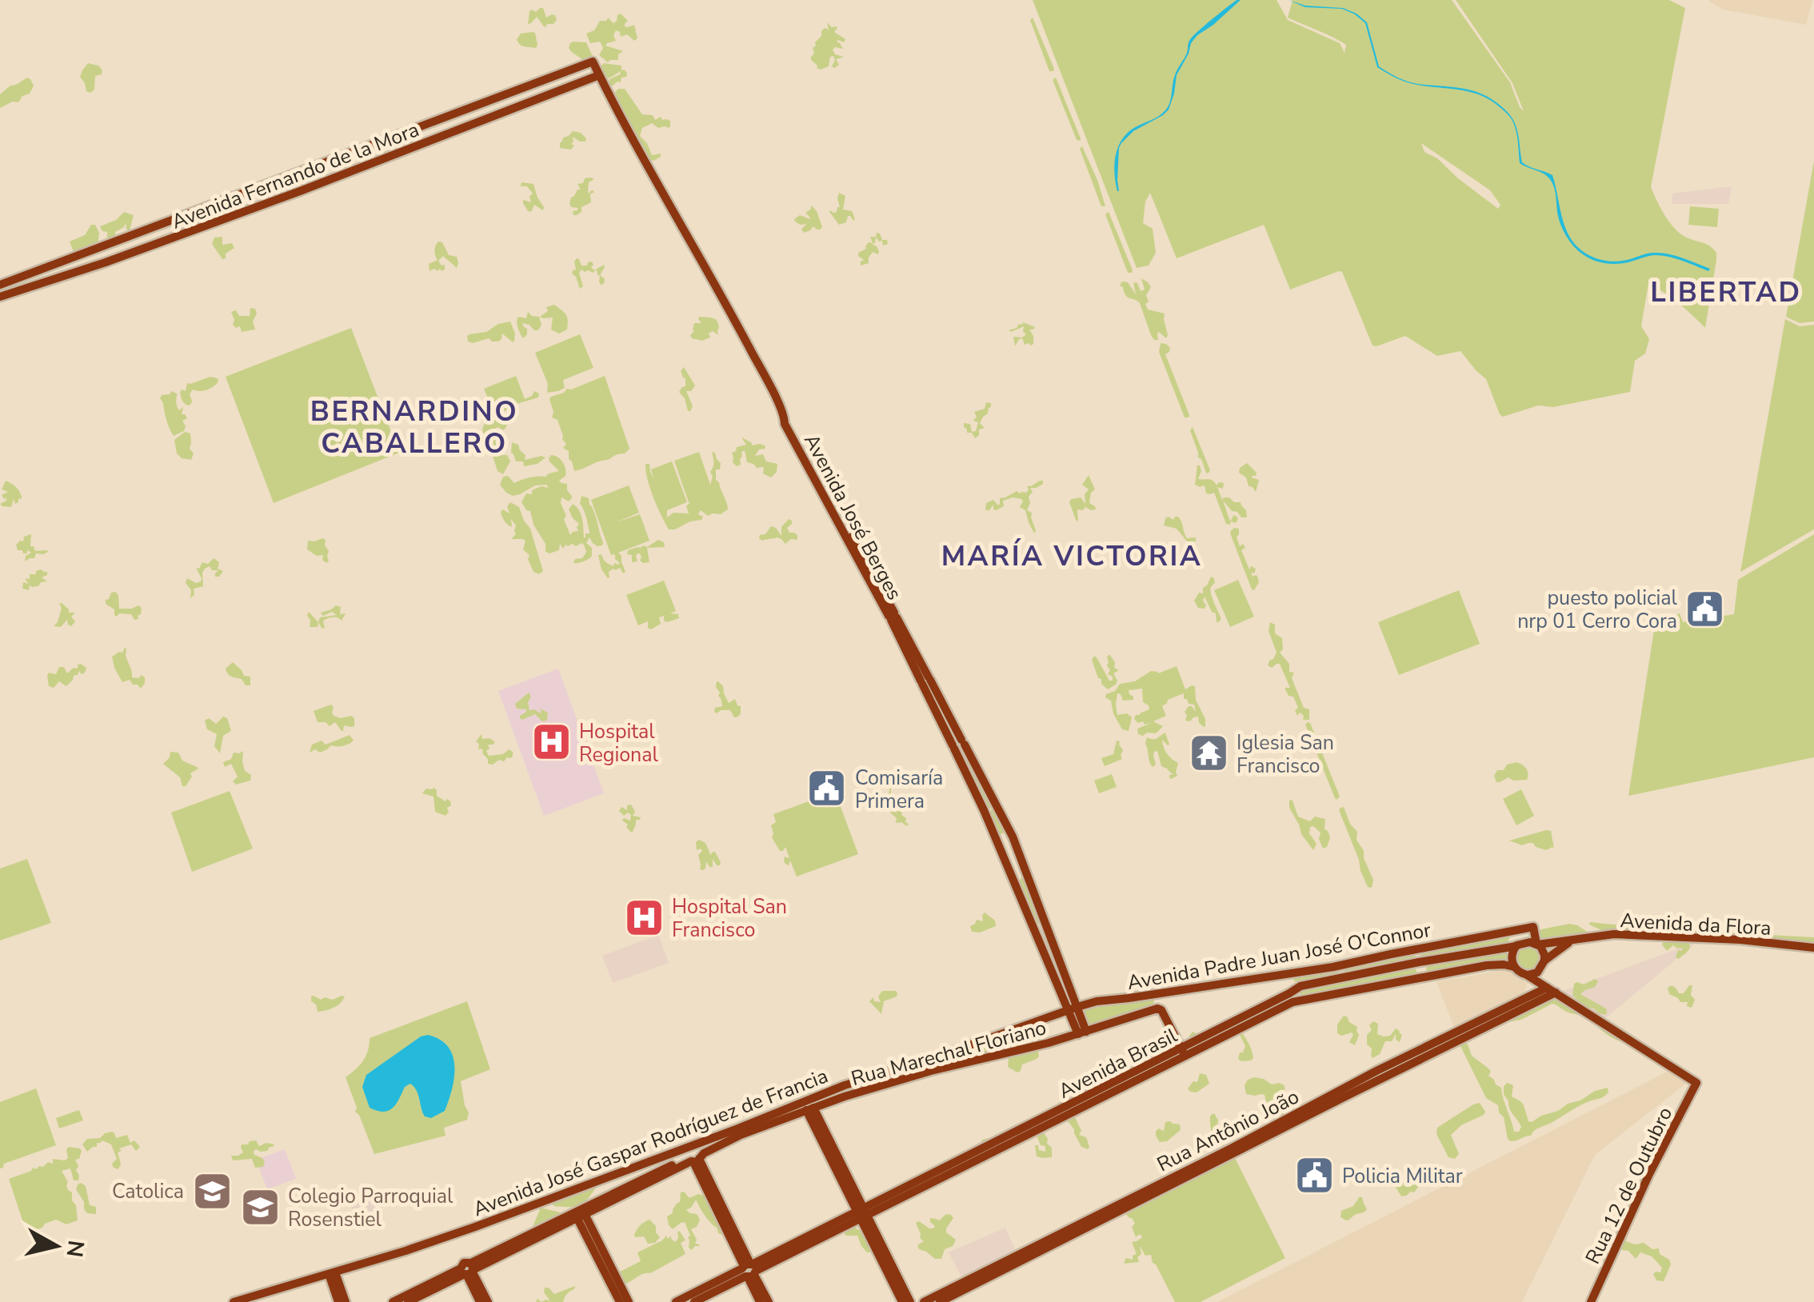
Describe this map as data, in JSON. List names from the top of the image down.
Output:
{
  "streets": {
    "main road": [
      "Avenida Fernando de la Mora",
      "Avenida José Berges",
      "Avenida da Flora",
      "Avenida Padre Juan José O'Connor",
      "Rua Marechal Floriano",
      "Avenida Brasil",
      "Rua Antônio João",
      "Avenida José Gaspar Rodríguez de Francia",
      "Rua 12 de Outubro"
    ]
  },
  "crossings": [
    ["Avenida Fernando de la Mora", "Avenida José Berges"],
    ["Avenida José Berges", "Avenida Padre Juan José O'Connor"],
    ["Avenida José Berges", "Rua Marechal Floriano"],
    ["Avenida José Berges", "Avenida José Gaspar Rodríguez de Francia"],
    ["Avenida da Flora", "Avenida Padre Juan José O'Connor"],
    ["Avenida da Flora", "Avenida Brasil"],
    ["Avenida Padre Juan José O'Connor", "Avenida Brasil"],
    ["Avenida Padre Juan José O'Connor", "Avenida José Gaspar Rodríguez de Francia"],
    ["Rua Marechal Floriano", "Avenida Brasil"],
    ["Rua Antônio João", "Rua 12 de Outubro"]
  ],
  "districts": ["LIBERTAD", "BERNARDINO CABALLERO", "MARÍA VICTORIA"],
  "places": {
    "public building": ["puesto policial nrp 01 Cerro Cora", "Comisaría Primera", "Policia Militar"],
    "hospital": ["Hospital Regional", "Hospital San Francisco"],
    "temple": ["Iglesia San Francisco"],
    "school or university": ["Catolica", "Colegio Parroquial Rosenstiel"]
  },
  "north": "right"
}
